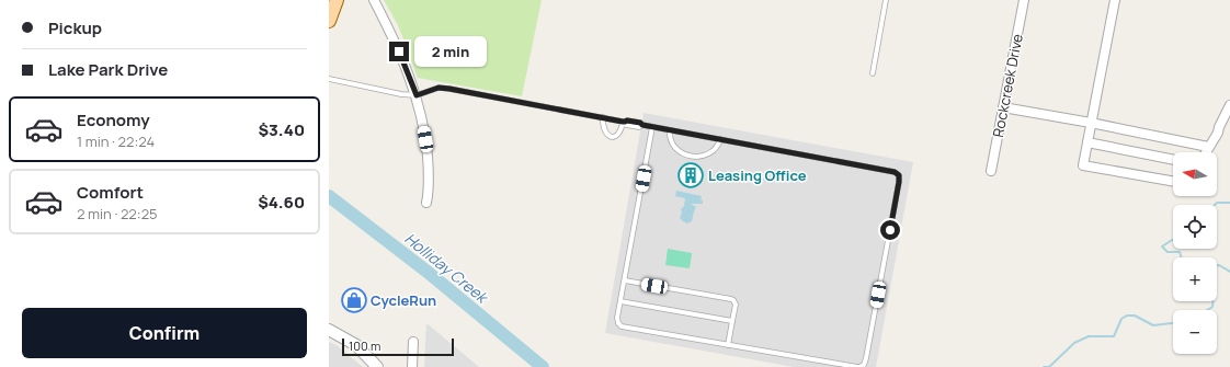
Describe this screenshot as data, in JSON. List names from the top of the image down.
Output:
{
  "streets": {
    "street": ["Rockcreek Drive"]
  },
  "water": ["Holliday Creek"],
  "places": {
    "building": ["Leasing Office"],
    "shop": ["CycleRun"]
  },
  "scale_bar": "100 m",
  "north": "left",
  "page": {
    "banner": ["Pickup", "Lake Park Drive"],
    "bubble": "2 min",
    "list": [
      {
        "name": "Economy",
        "note": "1 min · 22:24",
        "value": "$3.40"
      },
      {
        "name": "Comfort",
        "note": "2 min · 22:25",
        "value": "$4.60"
      }
    ],
    "map_buttons": ["+", "−"],
    "buttons": "Confirm",
    "scale": "100 m"
  }
}
